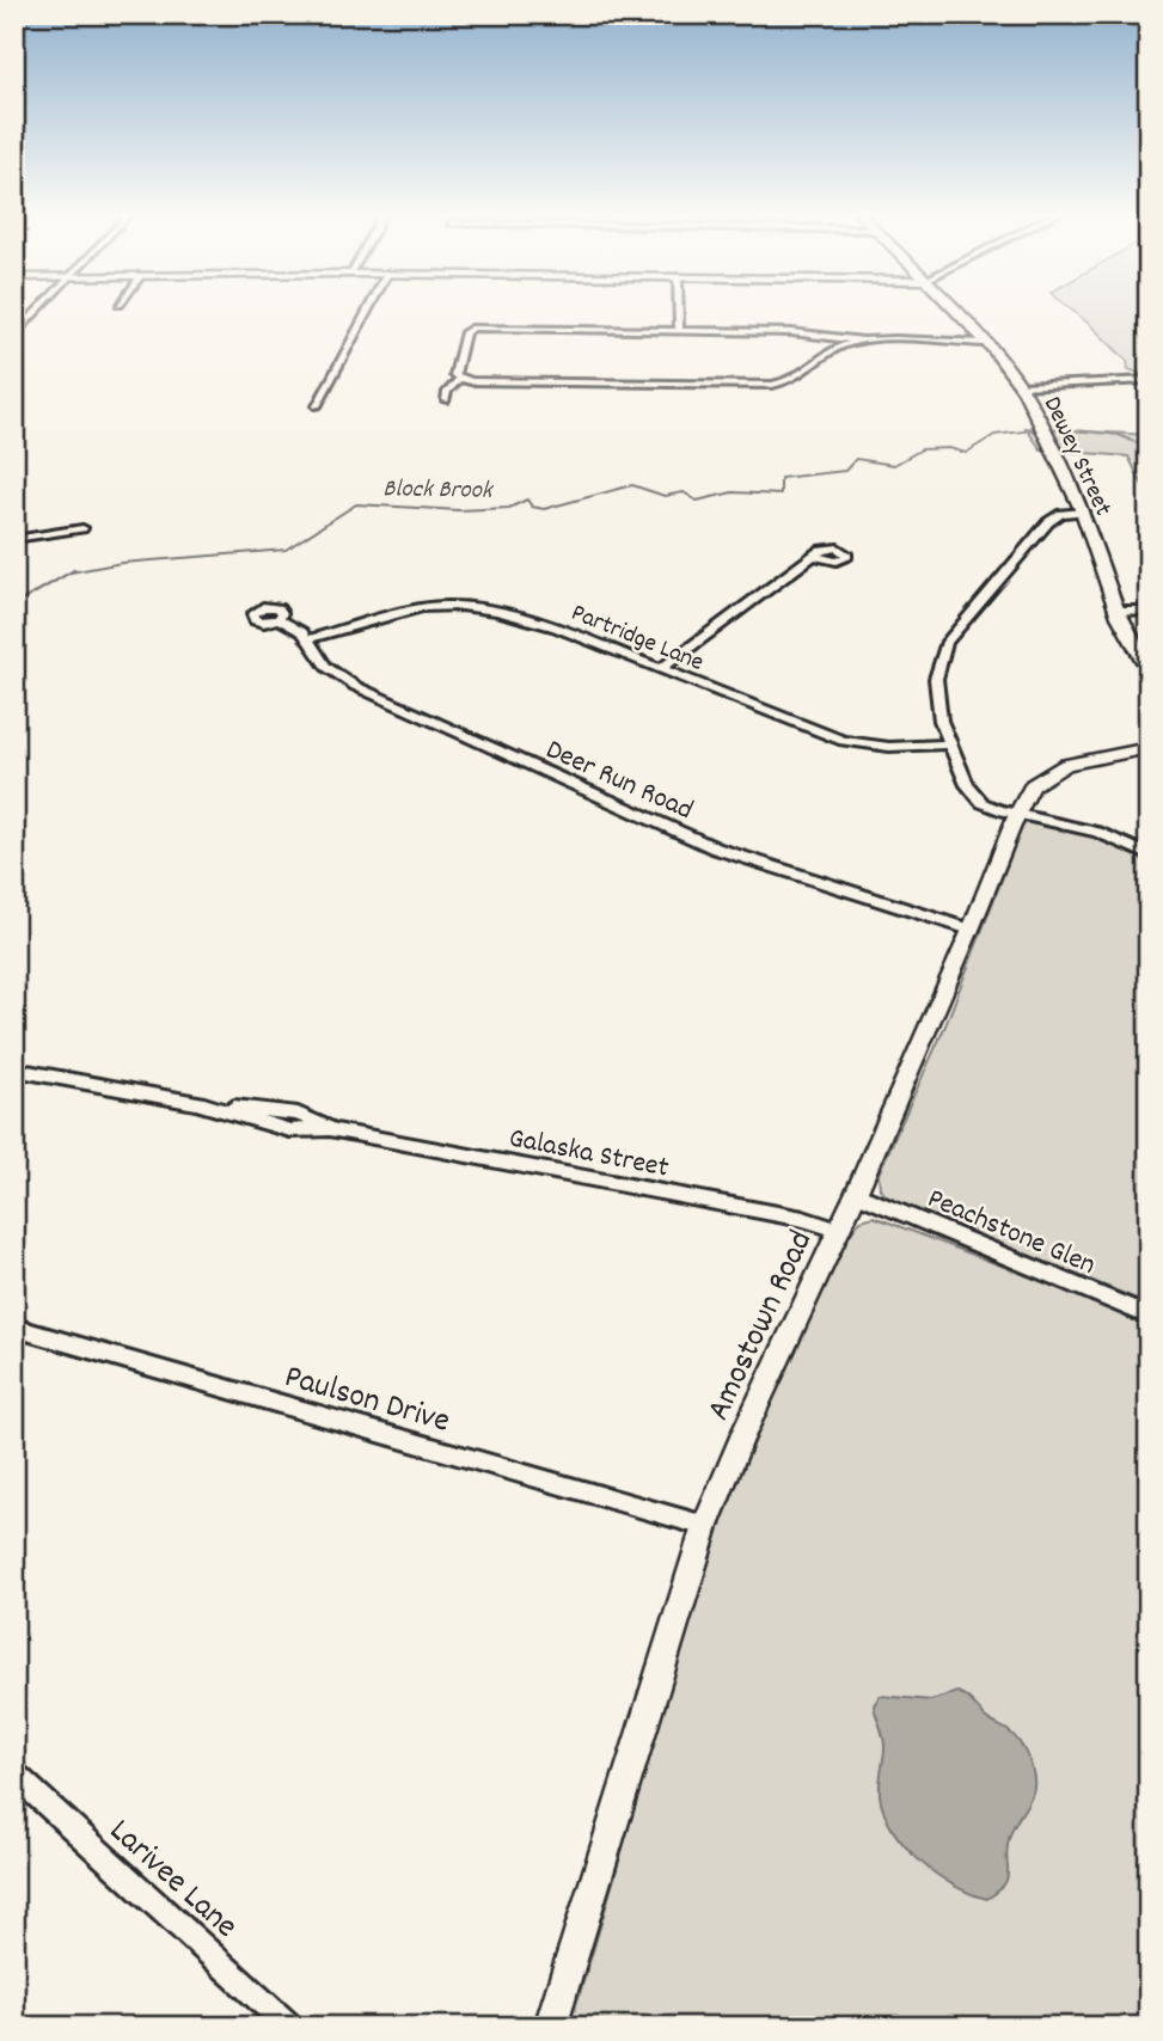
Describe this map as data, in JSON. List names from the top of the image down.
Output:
{
  "streets": {
    "main road": ["Dewey Street"],
    "street": [
      "Partridge Lane",
      "Deer Run Road",
      "Galaska Street",
      "Peachstone Glen",
      "Amostown Road",
      "Paulson Drive",
      "Larivee Lane"
    ]
  },
  "crossings": [
    ["Partridge Lane", "Deer Run Road"],
    ["Deer Run Road", "Amostown Road"],
    ["Galaska Street", "Amostown Road"],
    ["Peachstone Glen", "Amostown Road"],
    ["Amostown Road", "Paulson Drive"]
  ],
  "water": ["Block Brook"]
}
